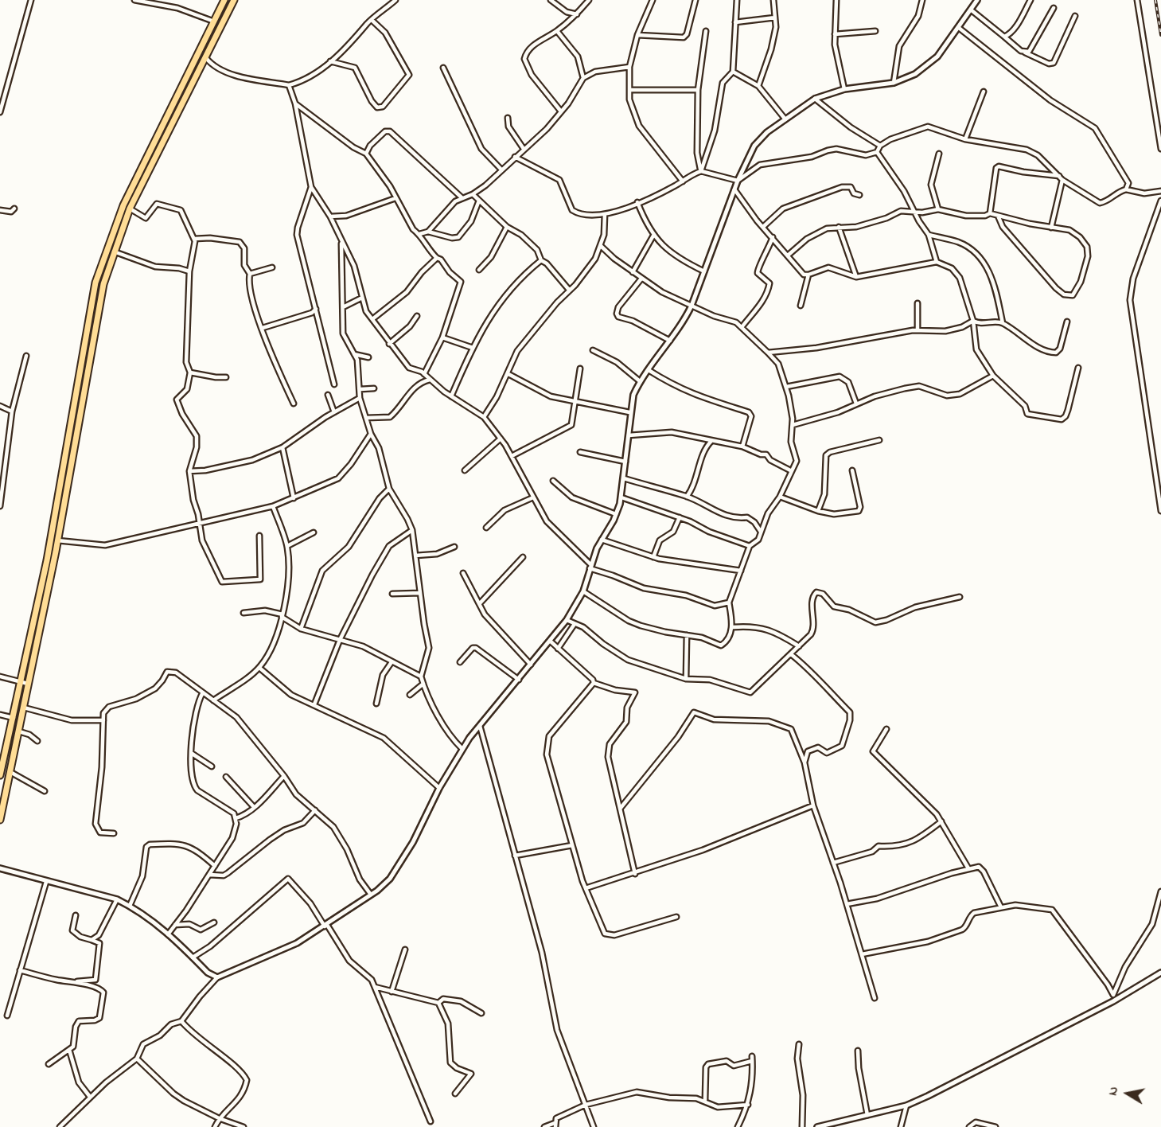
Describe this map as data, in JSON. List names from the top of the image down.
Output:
{
  "north": "left"
}
